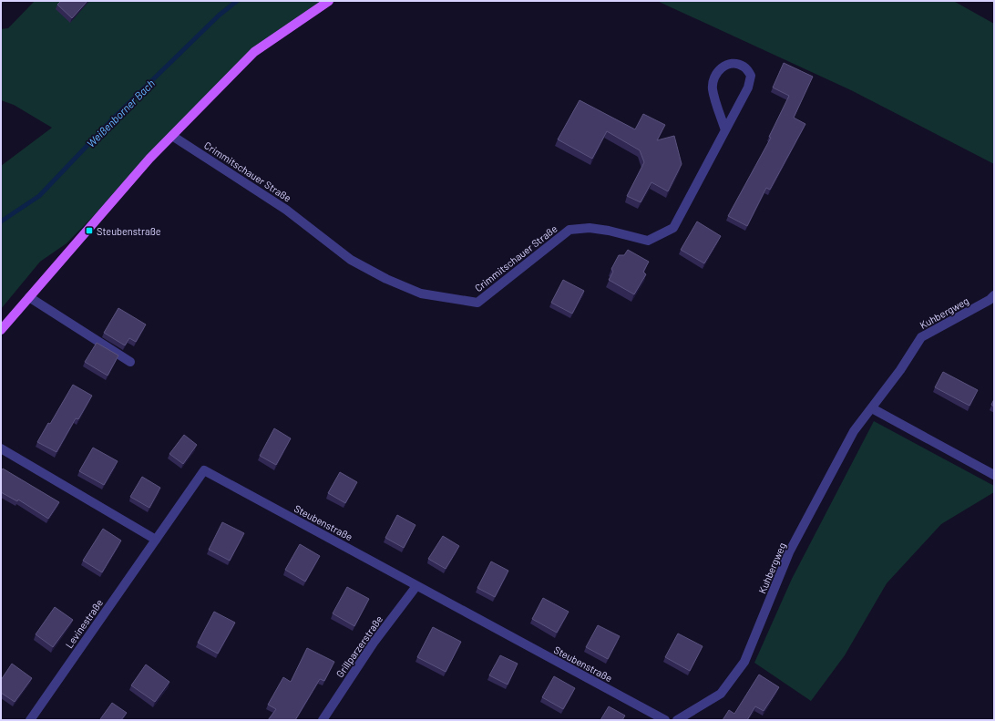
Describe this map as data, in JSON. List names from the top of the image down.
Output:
{
  "streets": {
    "street": [
      "Crimmitschauer Straße",
      "Kuhbergweg",
      "Steubenstraße",
      "Levinestraße",
      "Grillparzerstraße"
    ]
  },
  "crossings": [
    ["Steubenstraße", "Levinestraße"],
    ["Steubenstraße", "Grillparzerstraße"]
  ],
  "water": ["Weißenborner Bach"],
  "places": {
    "transit": ["Steubenstraße"]
  }
}
